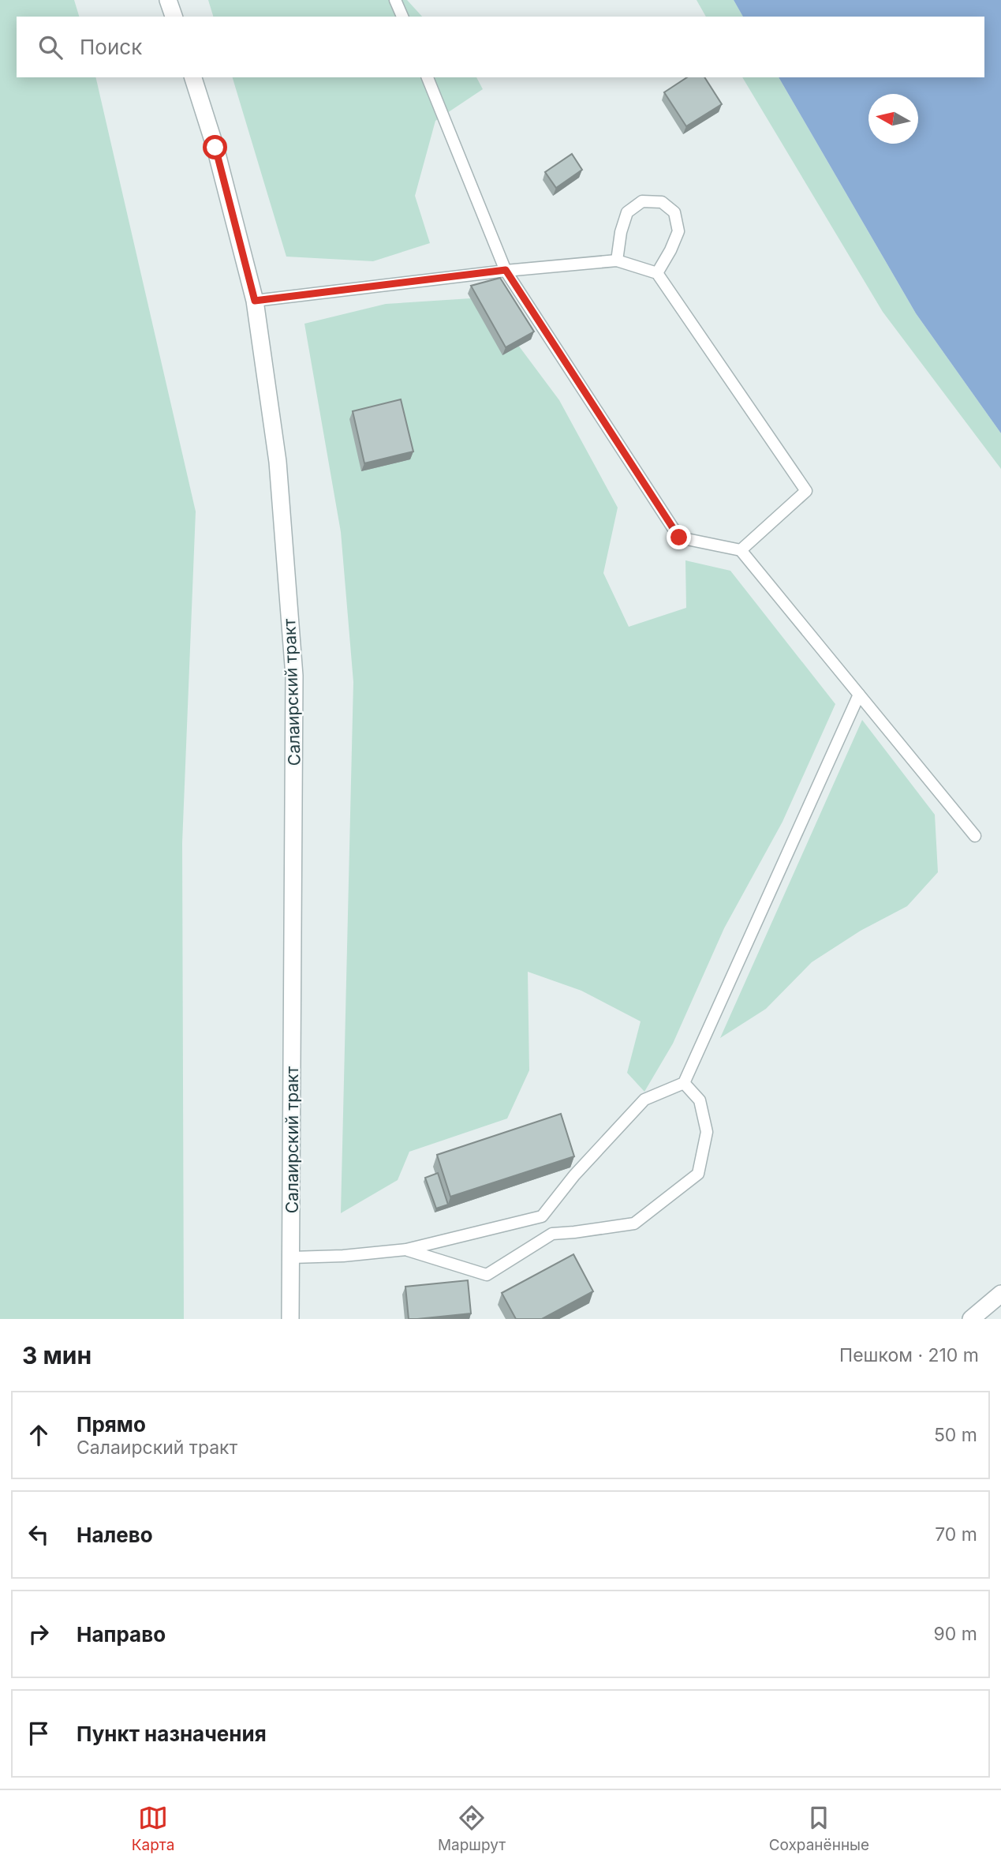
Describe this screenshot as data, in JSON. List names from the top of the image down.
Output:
{
  "streets": {
    "street": ["Салаирский тракт"]
  },
  "north": "left",
  "page": {
    "search": "Поиск",
    "heading": ["3 мин", "Пешком · 210 m"],
    "list": [
      ["Прямо", "Салаирский тракт", "50 m"],
      ["Налево", "70 m"],
      ["Направо", "90 m"],
      "Пункт назначения"
    ],
    "nav": ["Карта", "Маршрут", "Сохранённые"]
  }
}
